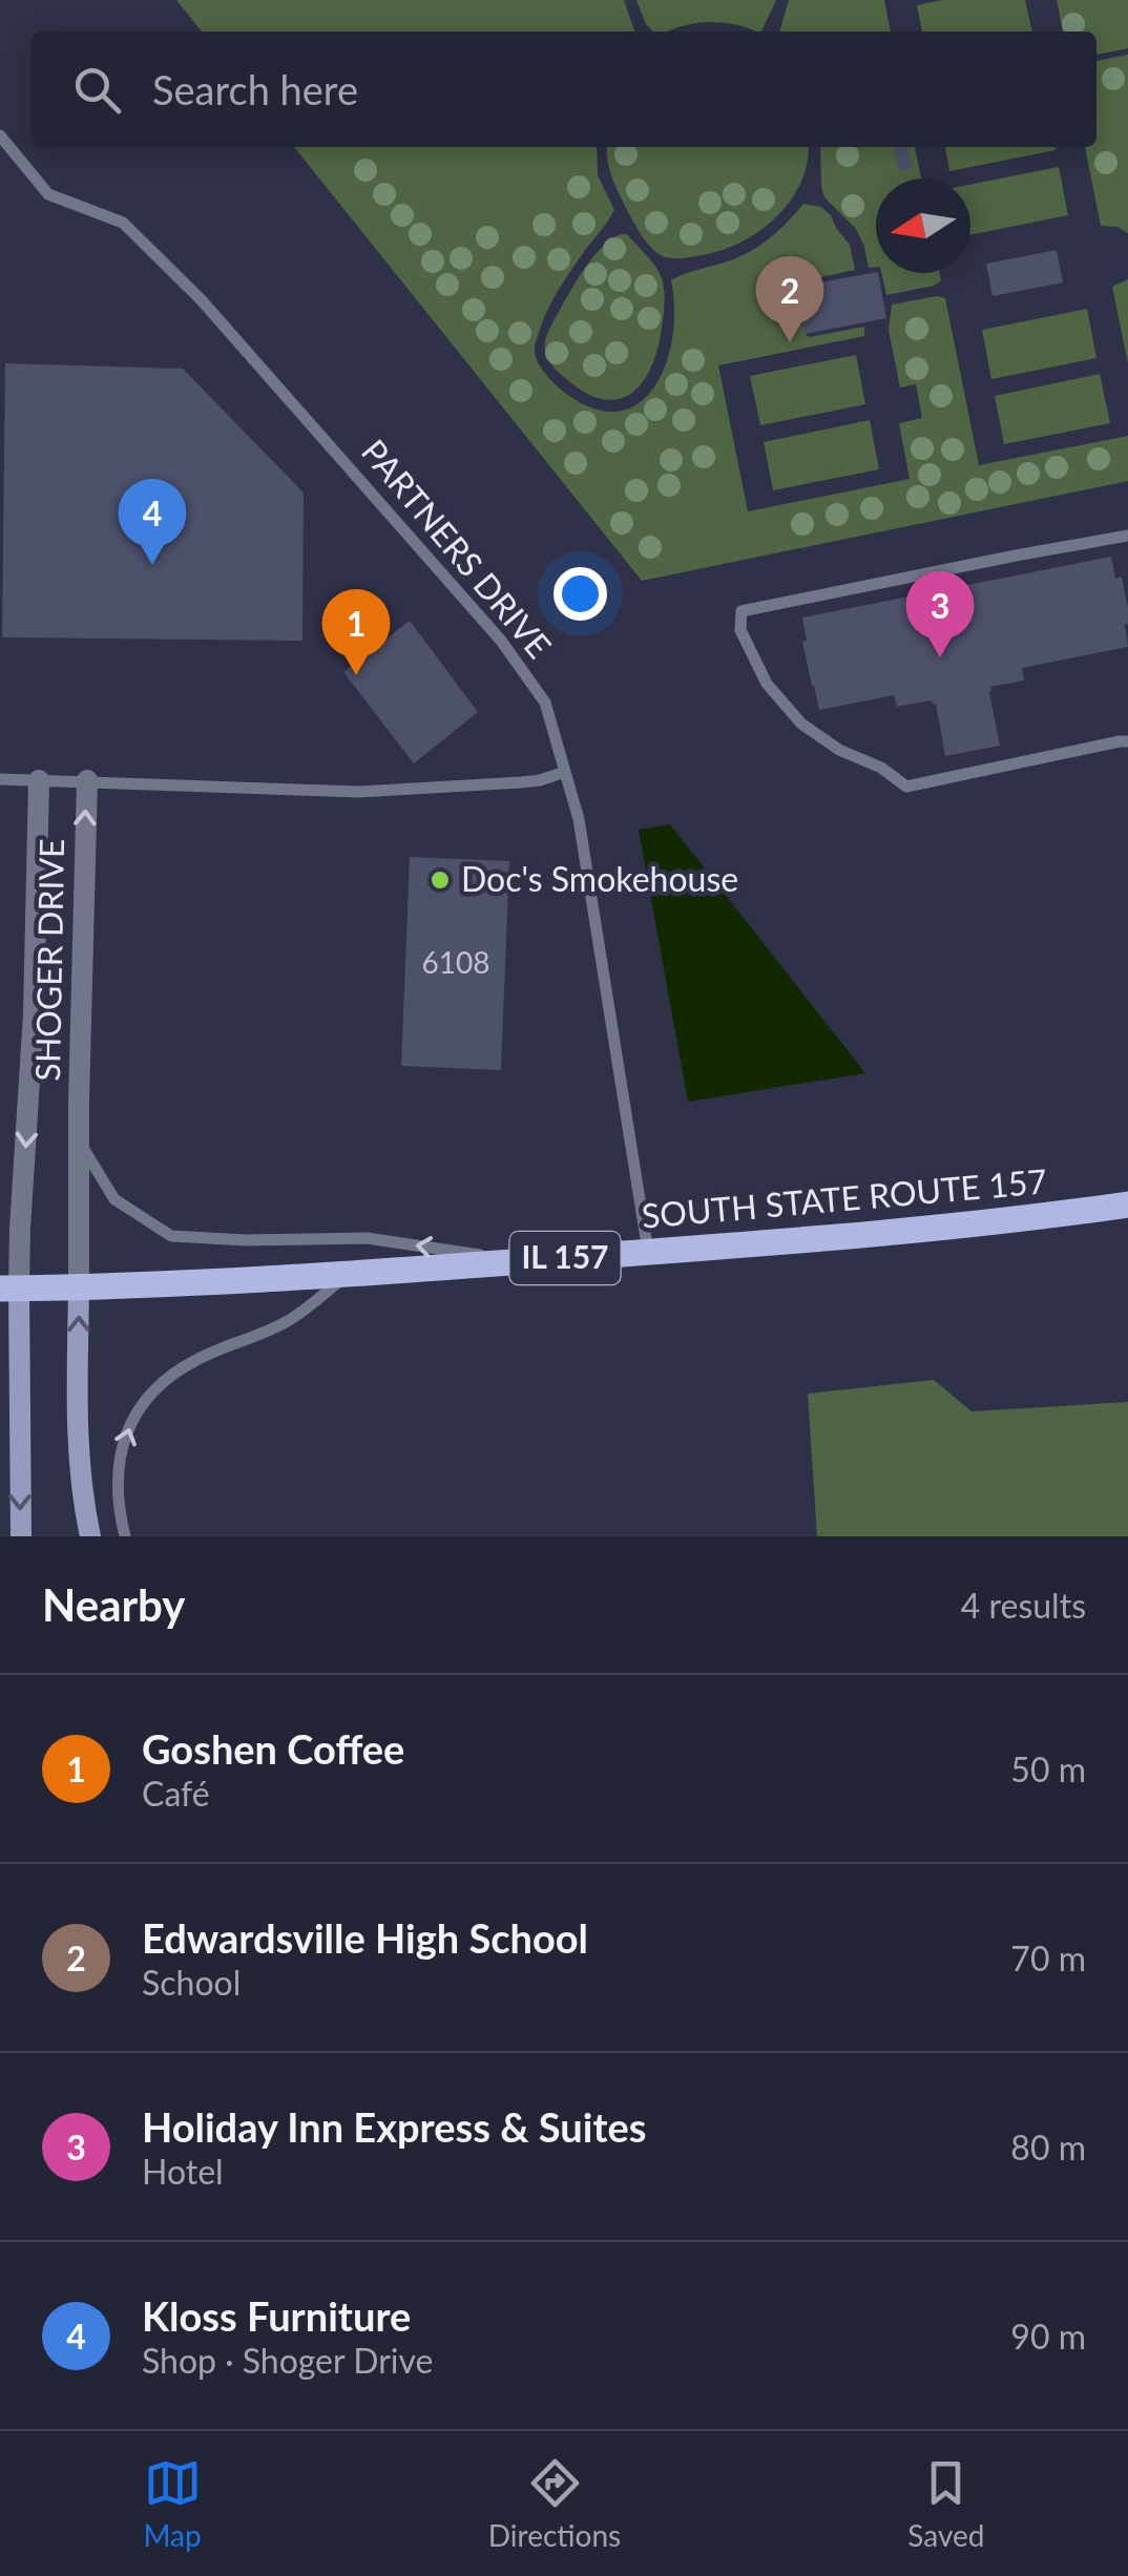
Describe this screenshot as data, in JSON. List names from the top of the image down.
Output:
{
  "streets": {
    "main road": ["SOUTH STATE ROUTE 157", "IL 157"],
    "street": ["SHOGER DRIVE"],
    "lane": ["PARTNERS DRIVE"]
  },
  "crossings": [
    ["PARTNERS DRIVE", "SOUTH STATE ROUTE 157"],
    ["SHOGER DRIVE", "SOUTH STATE ROUTE 157"]
  ],
  "places": ["Doc's Smokehouse"],
  "house_numbers": ["6108"],
  "north": "left",
  "page": {
    "search": "Search here",
    "pins": [
      "2",
      "4",
      "3",
      "1"
    ],
    "heading": ["Nearby", "4 results"],
    "list": [
      {
        "mark": "1",
        "name": "Goshen Coffee",
        "note": "Café",
        "value": "50 m"
      },
      {
        "mark": "2",
        "name": "Edwardsville High School",
        "note": "School",
        "value": "70 m"
      },
      {
        "mark": "3",
        "name": "Holiday Inn Express & Suites",
        "note": "Hotel",
        "value": "80 m"
      },
      {
        "mark": "4",
        "name": "Kloss Furniture",
        "note": "Shop · Shoger Drive",
        "value": "90 m"
      }
    ],
    "nav": ["Map", "Directions", "Saved"]
  }
}
